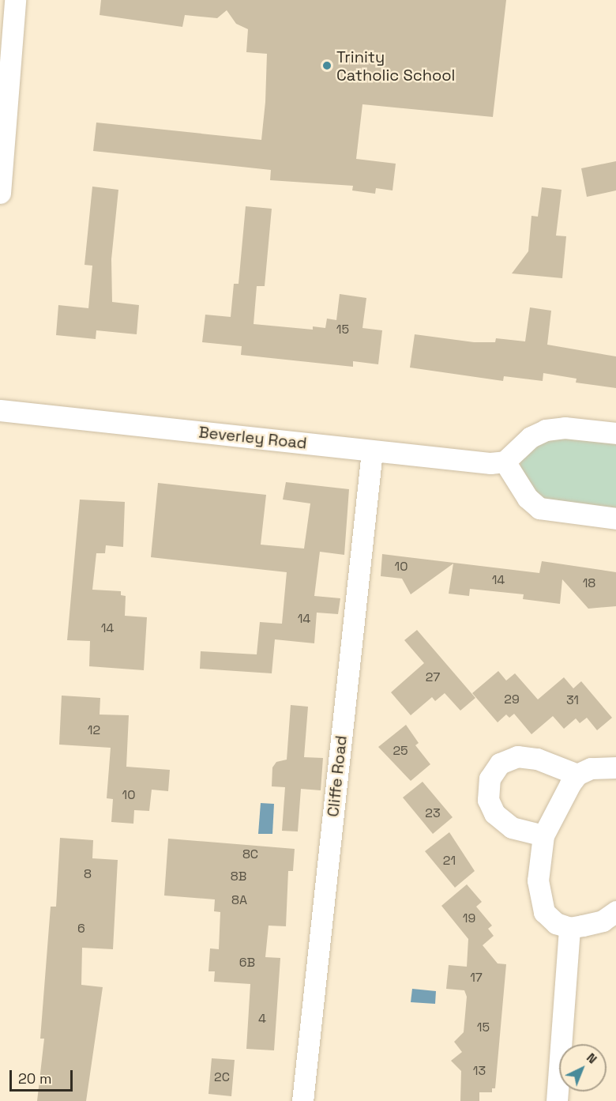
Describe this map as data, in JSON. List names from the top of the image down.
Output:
{
  "streets": {
    "street": ["Beverley Road", "Cliffe Road"]
  },
  "crossings": [
    ["Beverley Road", "Cliffe Road"]
  ],
  "places": ["Trinity Catholic School"],
  "house_numbers": [
    "15",
    "10",
    "14",
    "18",
    "14",
    "14",
    "27",
    "29",
    "31",
    "12",
    "25",
    "10",
    "23",
    "8C",
    "21",
    "8",
    "8B",
    "8A",
    "19",
    "6",
    "6B",
    "17",
    "4",
    "15",
    "13",
    "2C"
  ],
  "scale_bar": "20 m",
  "north": "top right"
}
